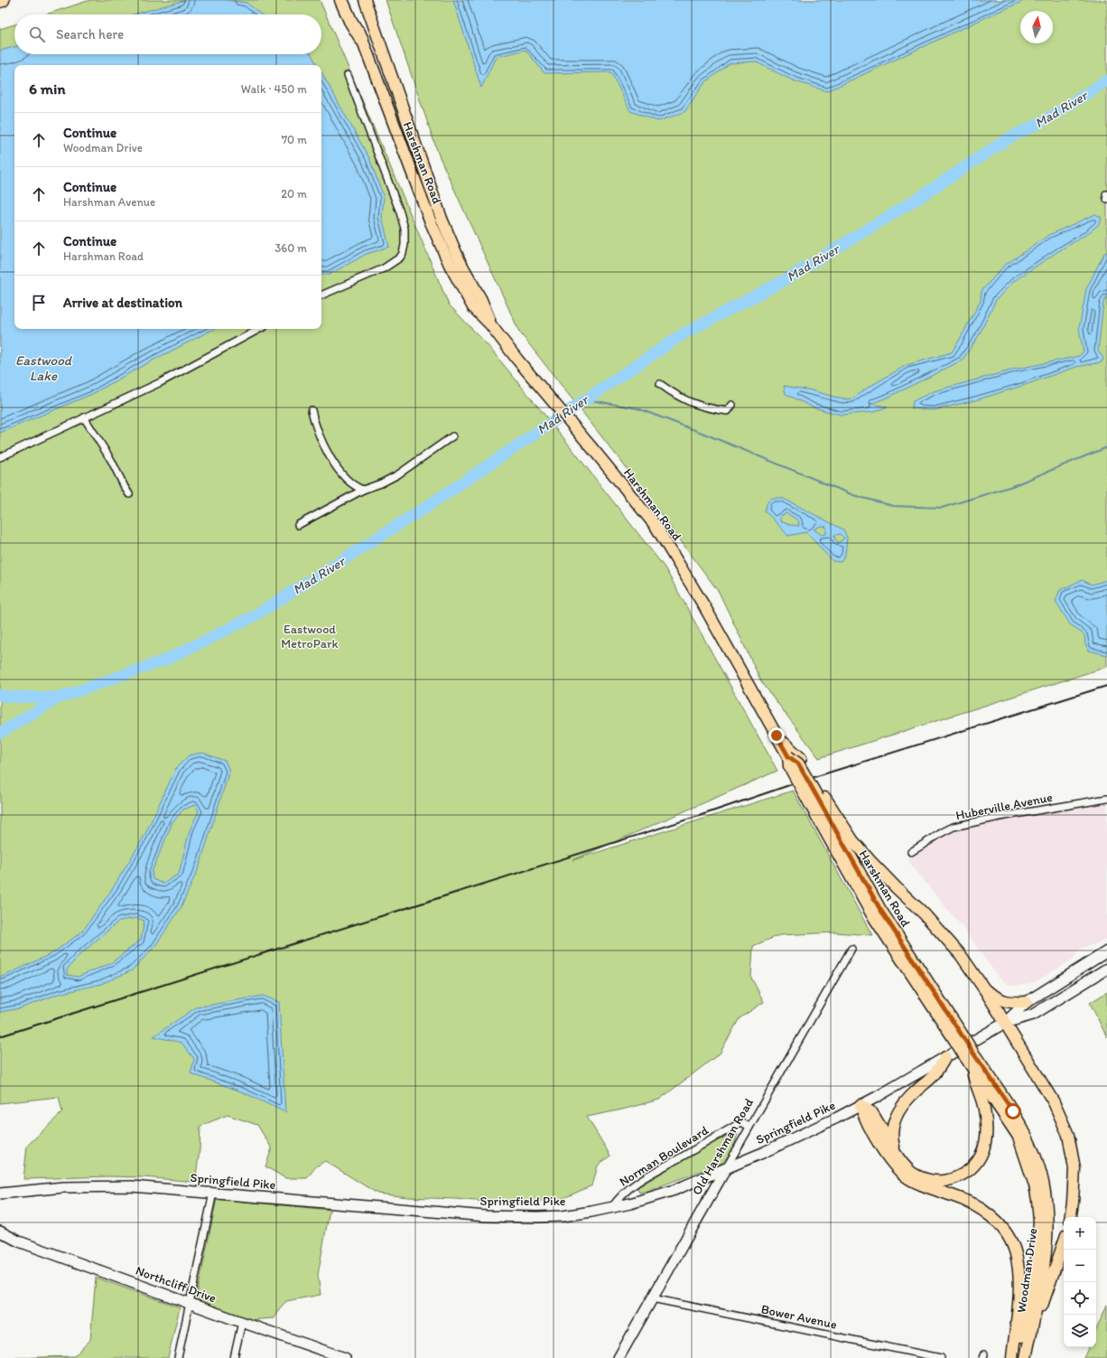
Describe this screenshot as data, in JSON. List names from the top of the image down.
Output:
{
  "streets": {
    "main road": [
      "Harshman Road",
      "Springfield Pike",
      "Old Harshman Road",
      "Woodman Drive",
      "Northcliff Drive"
    ],
    "street": ["Huberville Avenue", "Norman Boulevard", "Bower Avenue"]
  },
  "crossings": [
    ["Harshman Road", "Woodman Drive"],
    ["Springfield Pike", "Old Harshman Road"],
    ["Springfield Pike", "Norman Boulevard"],
    ["Old Harshman Road", "Norman Boulevard"],
    ["Old Harshman Road", "Bower Avenue"]
  ],
  "water": ["Mad River", "Eastwood Lake"],
  "parks": ["Eastwood MetroPark"],
  "north": "top",
  "page": {
    "search": "Search here",
    "heading": ["6 min", "Walk · 450 m"],
    "list": [
      ["Continue", "Woodman Drive", "70 m"],
      ["Continue", "Harshman Avenue", "20 m"],
      ["Continue", "Harshman Road", "360 m"],
      "Arrive at destination"
    ],
    "map_buttons": ["+", "−"]
  }
}
